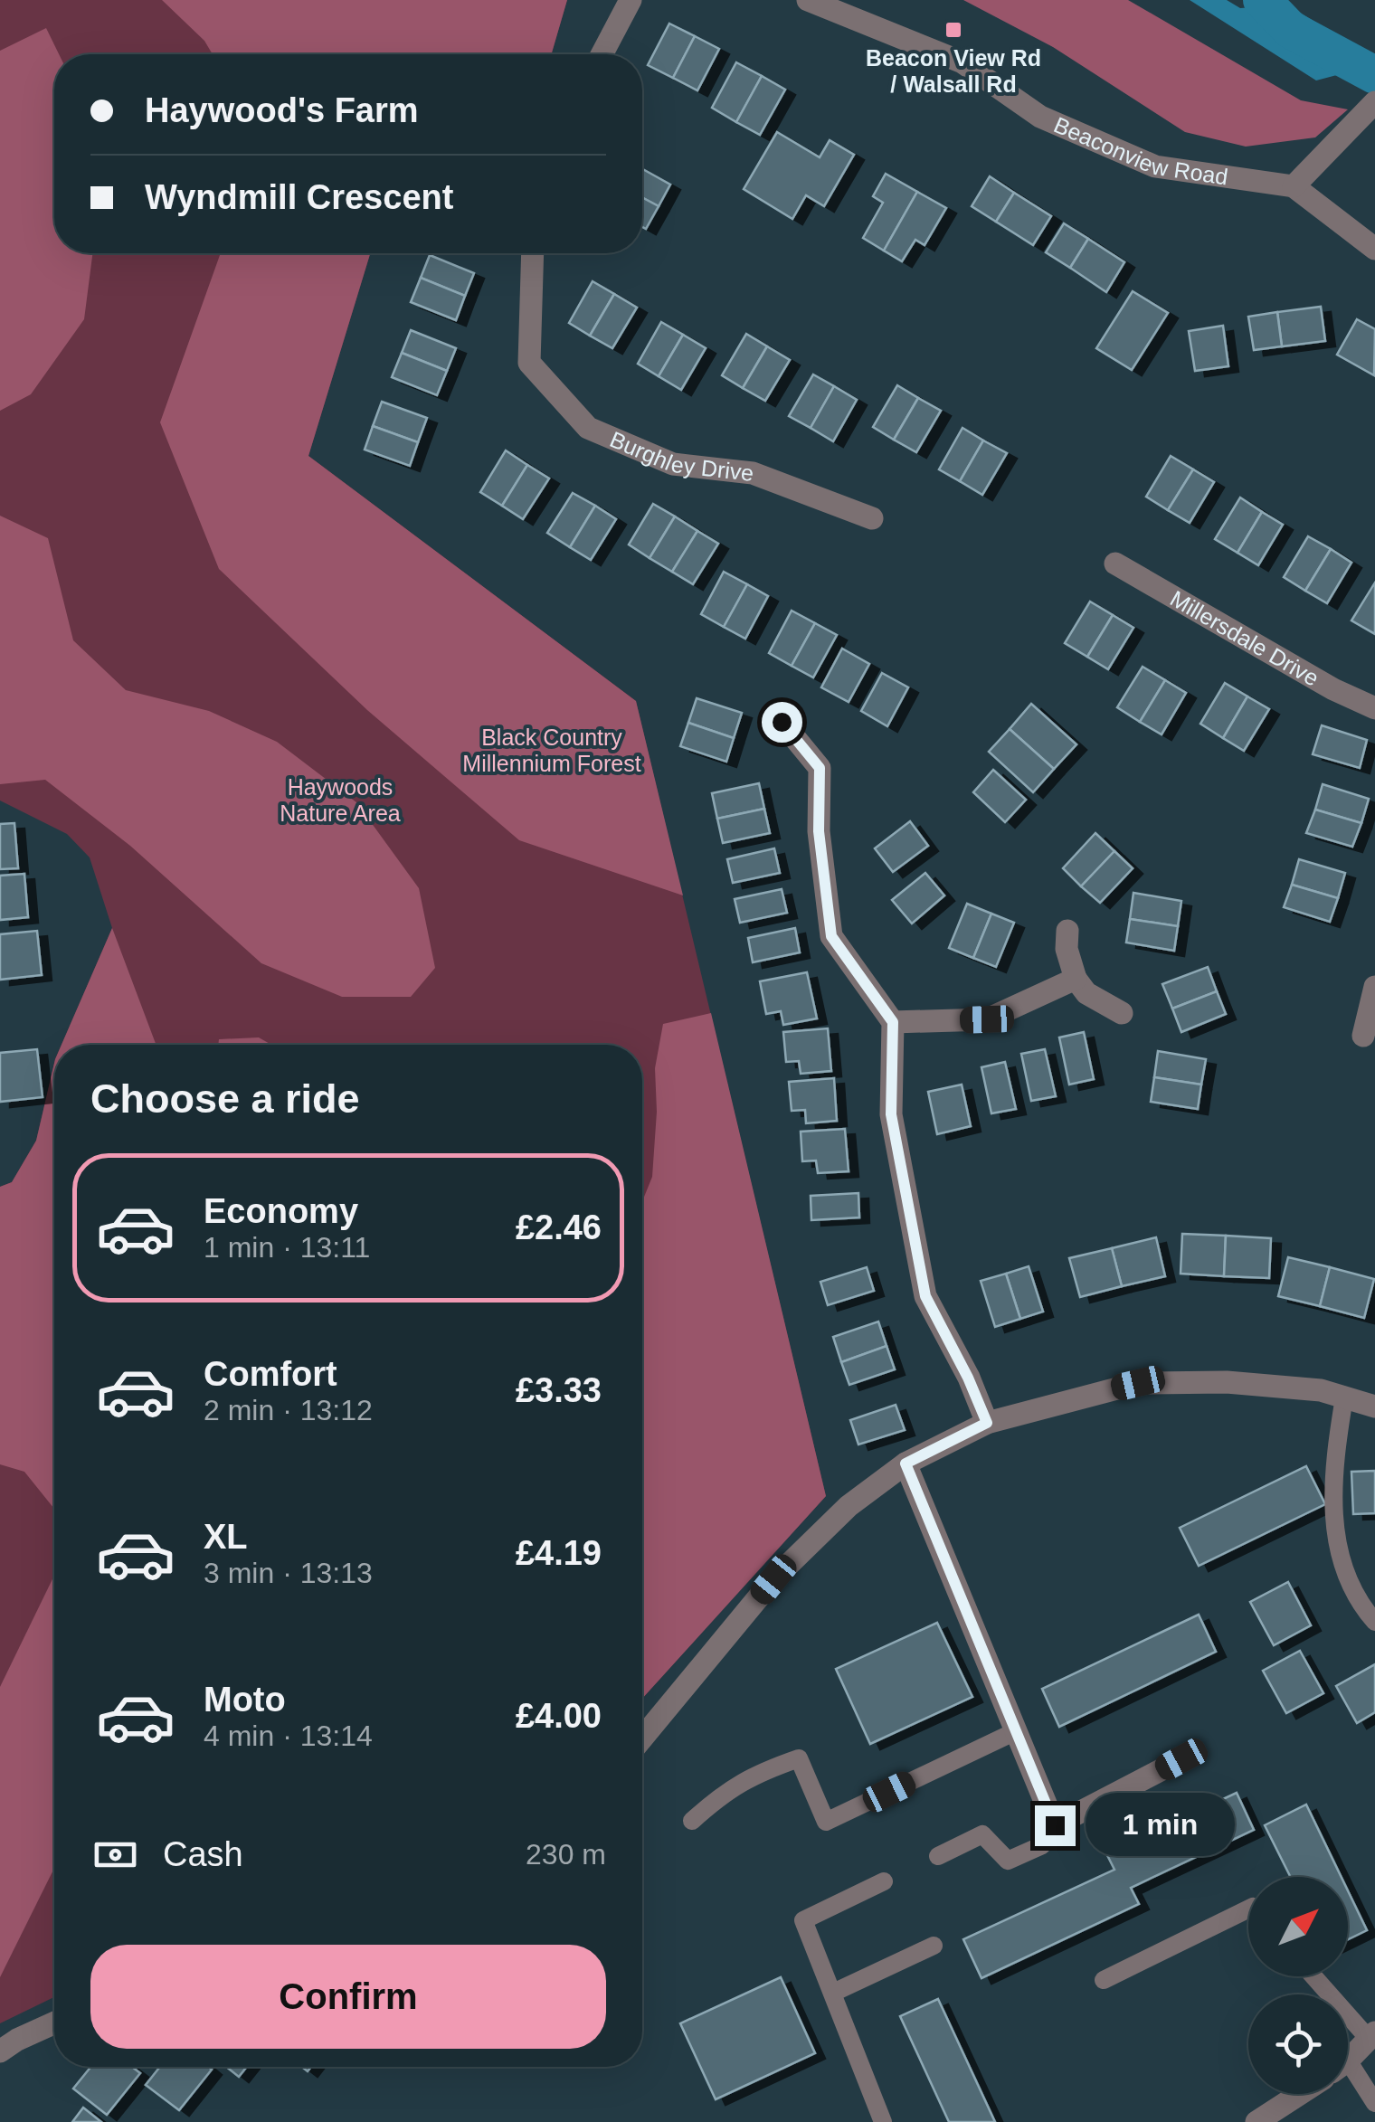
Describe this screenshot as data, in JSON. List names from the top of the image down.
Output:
{
  "streets": {
    "street": ["Beaconview Road", "Burghley Drive", "Millersdale Drive"]
  },
  "parks": ["Black Country Millennium Forest", "Haywoods Nature Area"],
  "places": {
    "transit": ["Beacon View Rd / Walsall Rd"]
  },
  "north": "top right",
  "page": {
    "banner": ["Haywood's Farm", "Wyndmill Crescent"],
    "heading": "Choose a ride",
    "list": [
      {
        "name": "Economy",
        "note": "1 min · 13:11",
        "value": "£2.46"
      },
      {
        "name": "Comfort",
        "note": "2 min · 13:12",
        "value": "£3.33"
      },
      {
        "name": "XL",
        "note": "3 min · 13:13",
        "value": "£4.19"
      },
      {
        "name": "Moto",
        "note": "4 min · 13:14",
        "value": "£4.00"
      }
    ],
    "bubble": "1 min",
    "pay": ["Cash", "230 m"],
    "buttons": "Confirm"
  }
}
